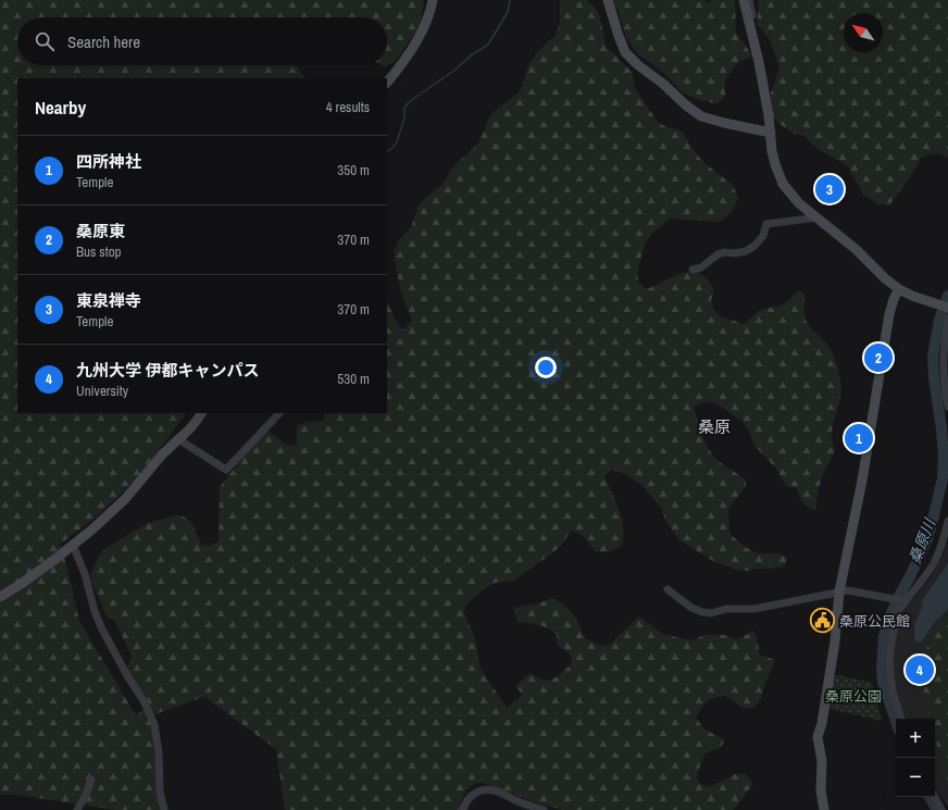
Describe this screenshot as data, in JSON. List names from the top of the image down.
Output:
{
  "districts": ["桑原"],
  "water": ["桑原川"],
  "parks": ["桑原公園"],
  "places": {
    "public building": ["桑原公民館"]
  },
  "north": "top left",
  "page": {
    "search": "Search here",
    "heading": ["Nearby", "4 results"],
    "list": [
      {
        "mark": "1",
        "name": "四所神社",
        "note": "Temple",
        "value": "350 m"
      },
      {
        "mark": "2",
        "name": "桑原東",
        "note": "Bus stop",
        "value": "370 m"
      },
      {
        "mark": "3",
        "name": "東泉禅寺",
        "note": "Temple",
        "value": "370 m"
      },
      {
        "mark": "4",
        "name": "九州大学 伊都キャンパス",
        "note": "University",
        "value": "530 m"
      }
    ],
    "pins": [
      "3",
      "2",
      "1",
      "4"
    ],
    "map_buttons": ["+", "−"]
  }
}
